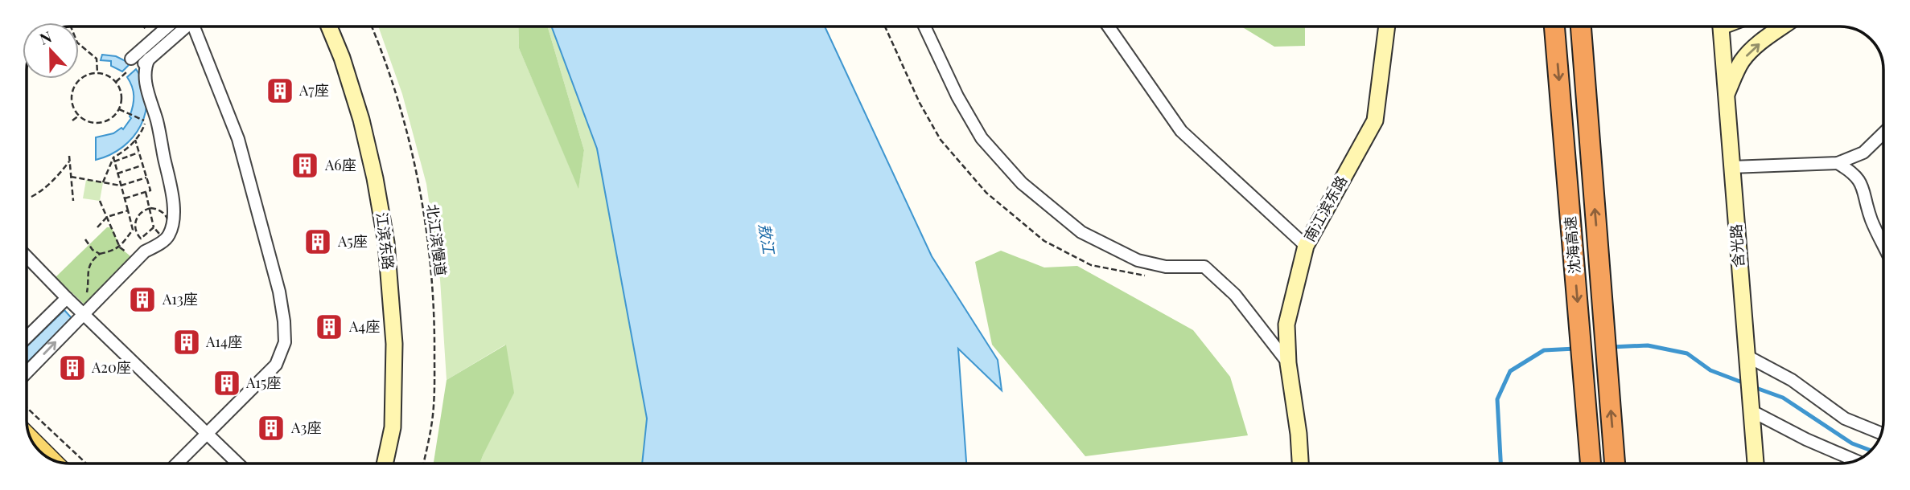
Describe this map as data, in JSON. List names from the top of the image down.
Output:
{
  "streets": {
    "highway": ["沈海高速"],
    "main road": ["南江滨东路", "江滨东路", "含光路"],
    "path": ["北江滨慢道"]
  },
  "water": ["敖江"],
  "places": {
    "building": [
      "A7座",
      "A6座",
      "A5座",
      "A13座",
      "A4座",
      "A14座",
      "A20座",
      "A15座",
      "A3座"
    ]
  },
  "north": "top"
}
